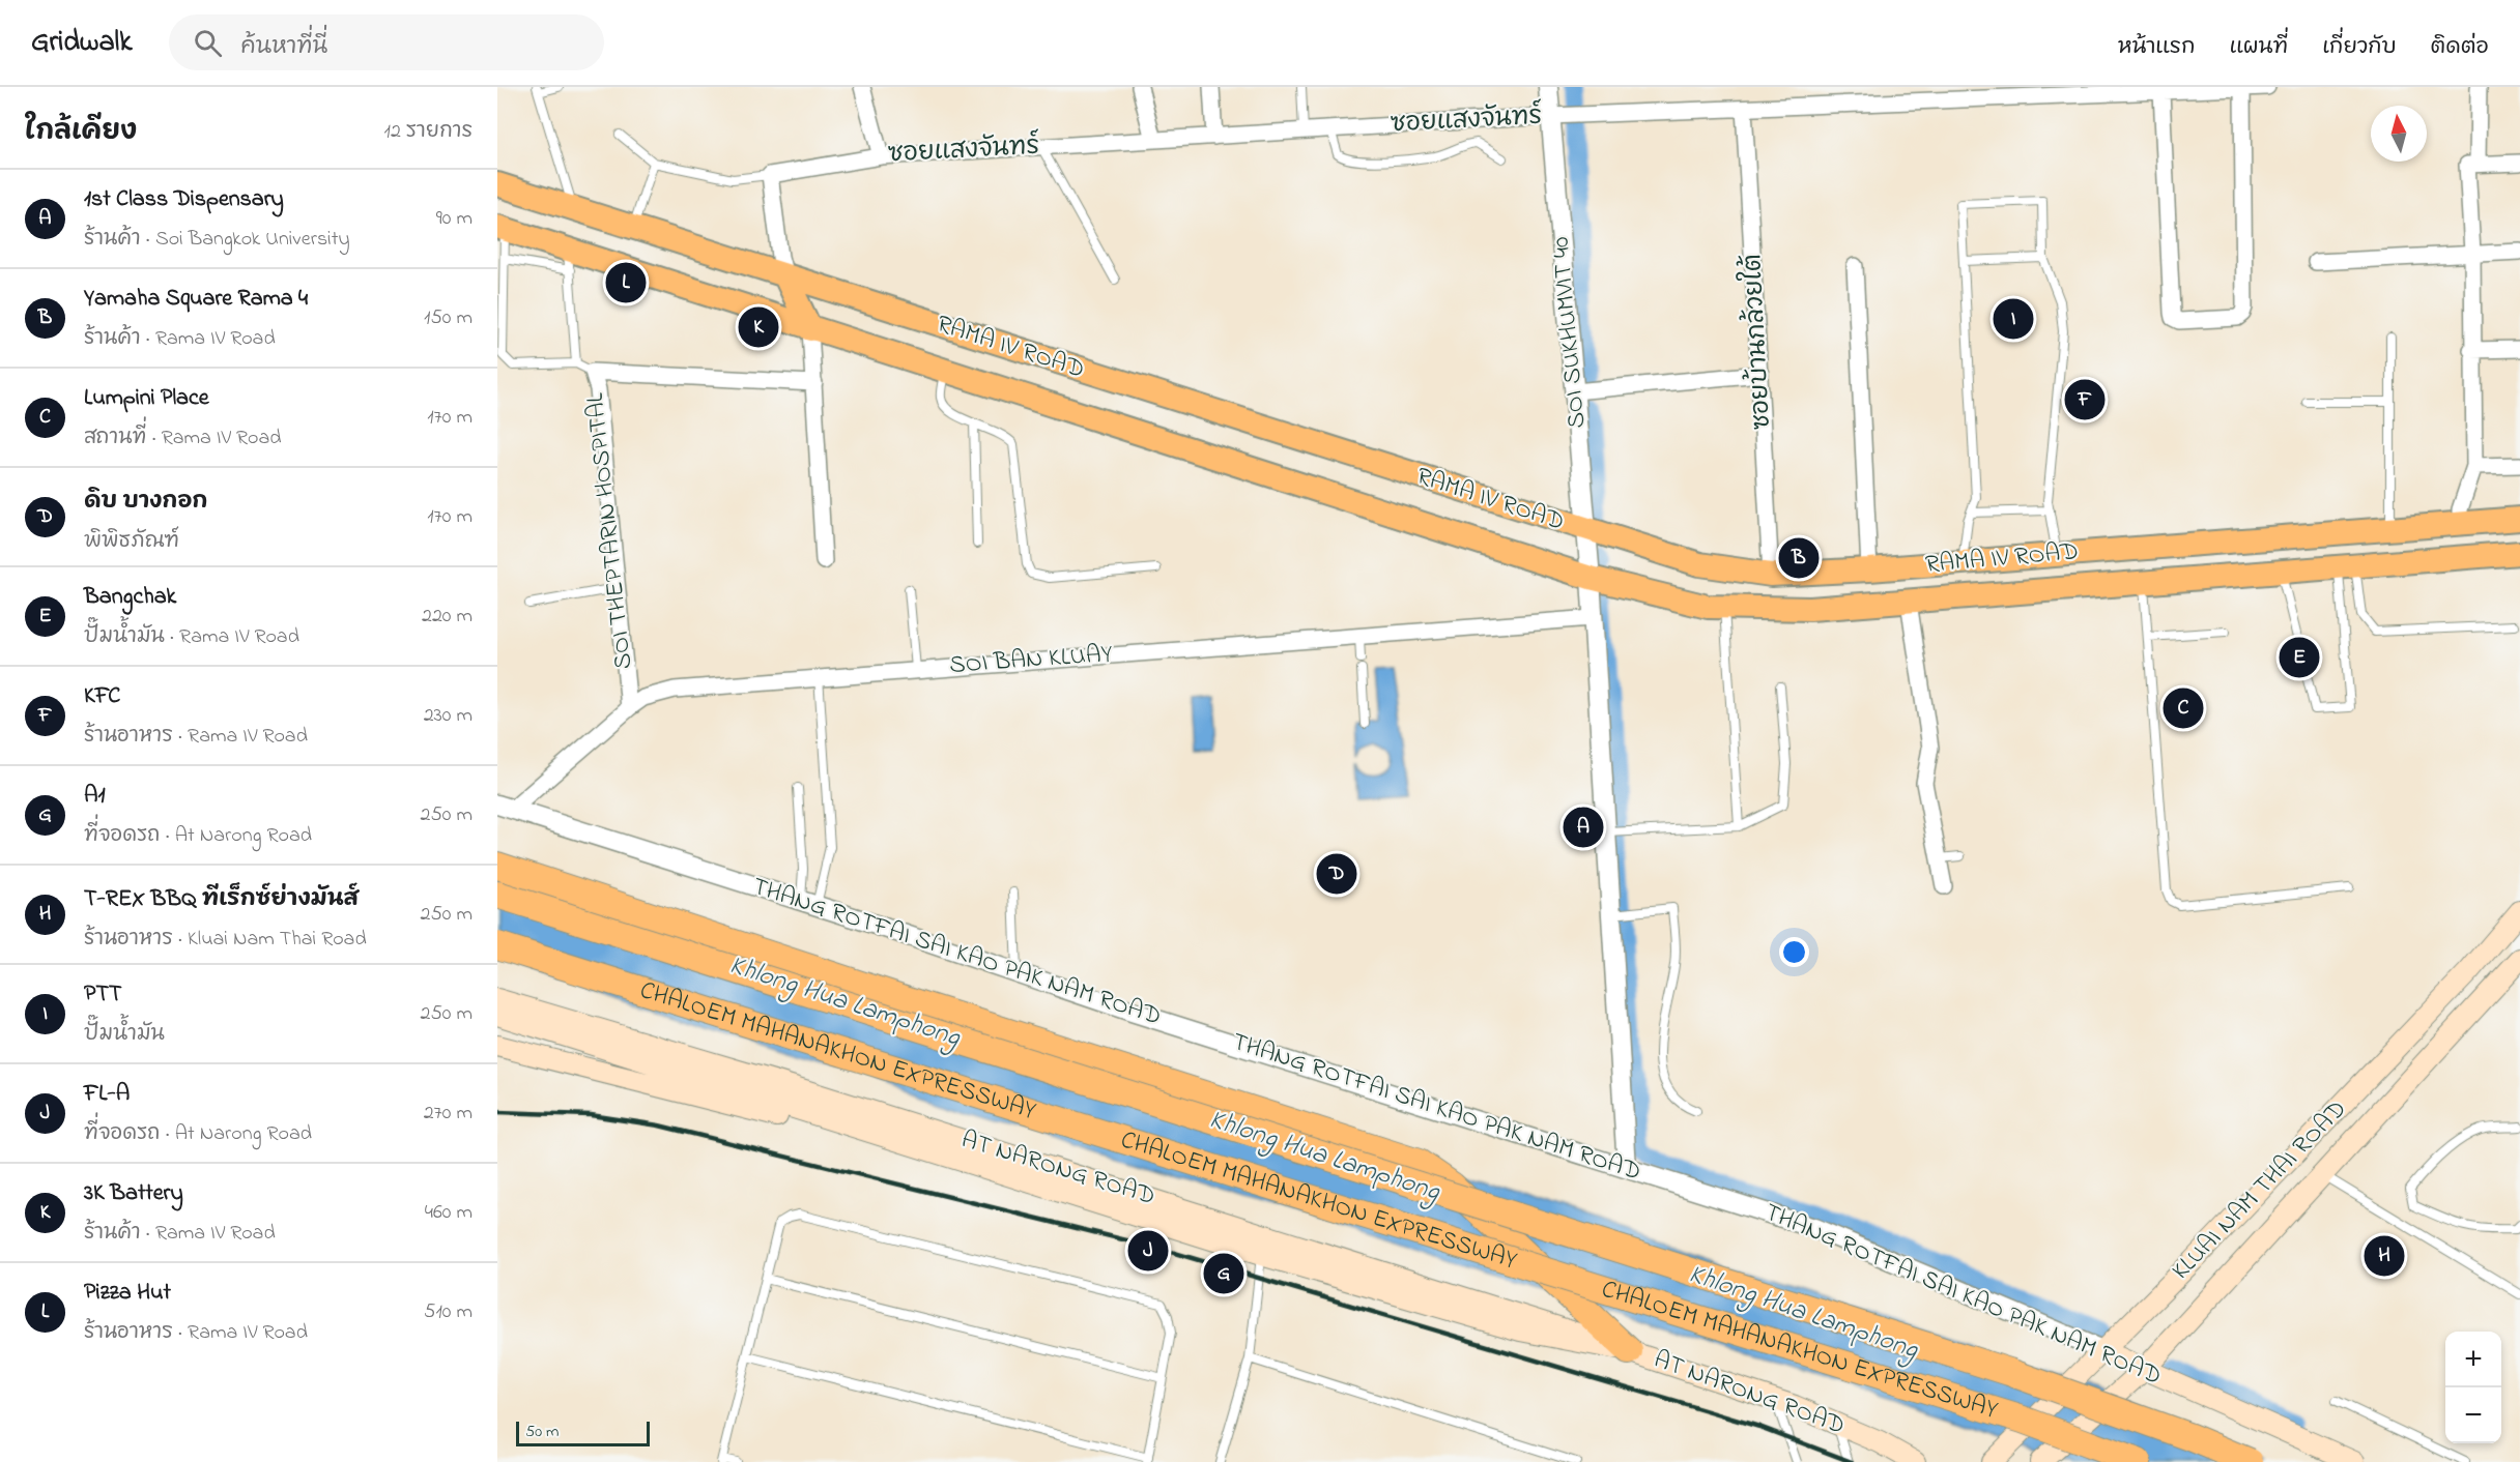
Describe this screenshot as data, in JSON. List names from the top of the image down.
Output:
{
  "streets": {
    "highway": ["CHALOEM MAHANAKHON EXPRESSWAY"],
    "main road": [
      "RAMA IV ROAD",
      "THANG ROTFAI SAI KAO PAK NAM ROAD",
      "AT NARONG ROAD",
      "KLUAI NAM THAI ROAD"
    ],
    "street": [
      "ซอยแสงจันทร์",
      "SOI SUKHUMVIT 40",
      "ซอยบ้านกล้วยใต้",
      "SOI THEPTARIN HOSPITAL",
      "SOI BAN KLUAY"
    ]
  },
  "crossings": [
    ["ซอยแสงจันทร์", "SOI SUKHUMVIT 40"],
    ["ซอยแสงจันทร์", "ซอยบ้านกล้วยใต้"],
    ["SOI SUKHUMVIT 40", "RAMA IV ROAD"],
    ["SOI SUKHUMVIT 40", "SOI BAN KLUAY"],
    ["SOI SUKHUMVIT 40", "THANG ROTFAI SAI KAO PAK NAM ROAD"],
    ["ซอยบ้านกล้วยใต้", "RAMA IV ROAD"],
    ["RAMA IV ROAD", "SOI THEPTARIN HOSPITAL"],
    ["SOI THEPTARIN HOSPITAL", "SOI BAN KLUAY"],
    ["SOI BAN KLUAY", "THANG ROTFAI SAI KAO PAK NAM ROAD"],
    ["THANG ROTFAI SAI KAO PAK NAM ROAD", "KLUAI NAM THAI ROAD"]
  ],
  "water": ["Khlong Hua Lamphong"],
  "scale_bar": "50 m",
  "north": "top",
  "page": {
    "header": "Gridwalk",
    "search": "ค้นหาที่นี่",
    "nav": [
      "หน้าแรก",
      "แผนที่",
      "เกี่ยวกับ",
      "ติดต่อ"
    ],
    "heading": ["ใกล้เคียง", "12 รายการ"],
    "list": [
      {
        "mark": "A",
        "name": "1st Class Dispensary",
        "note": "ร้านค้า · Soi Bangkok University",
        "value": "90 m"
      },
      {
        "mark": "B",
        "name": "Yamaha Square Rama 4",
        "note": "ร้านค้า · Rama IV Road",
        "value": "150 m"
      },
      {
        "mark": "C",
        "name": "Lumpini Place",
        "note": "สถานที่ · Rama IV Road",
        "value": "170 m"
      },
      {
        "mark": "D",
        "name": "ดิบ บางกอก",
        "note": "พิพิธภัณฑ์",
        "value": "170 m"
      },
      {
        "mark": "E",
        "name": "Bangchak",
        "note": "ปั๊มน้ำมัน · Rama IV Road",
        "value": "220 m"
      },
      {
        "mark": "F",
        "name": "KFC",
        "note": "ร้านอาหาร · Rama IV Road",
        "value": "230 m"
      },
      {
        "mark": "G",
        "name": "A1",
        "note": "ที่จอดรถ · At Narong Road",
        "value": "250 m"
      },
      {
        "mark": "H",
        "name": "T-REX BBQ ทีเร็กซ์ย่างมันส์",
        "note": "ร้านอาหาร · Kluai Nam Thai Road",
        "value": "250 m"
      },
      {
        "mark": "I",
        "name": "PTT",
        "note": "ปั๊มน้ำมัน",
        "value": "250 m"
      },
      {
        "mark": "J",
        "name": "FL-A",
        "note": "ที่จอดรถ · At Narong Road",
        "value": "270 m"
      },
      {
        "mark": "K",
        "name": "3K Battery",
        "note": "ร้านค้า · Rama IV Road",
        "value": "460 m"
      },
      {
        "mark": "L",
        "name": "Pizza Hut",
        "note": "ร้านอาหาร · Rama IV Road",
        "value": "510 m"
      }
    ],
    "pins": [
      "L",
      "I",
      "K",
      "F",
      "B",
      "E",
      "C",
      "A",
      "D",
      "J",
      "H",
      "G"
    ],
    "map_buttons": ["+", "−"],
    "scale": "50 m"
  }
}
